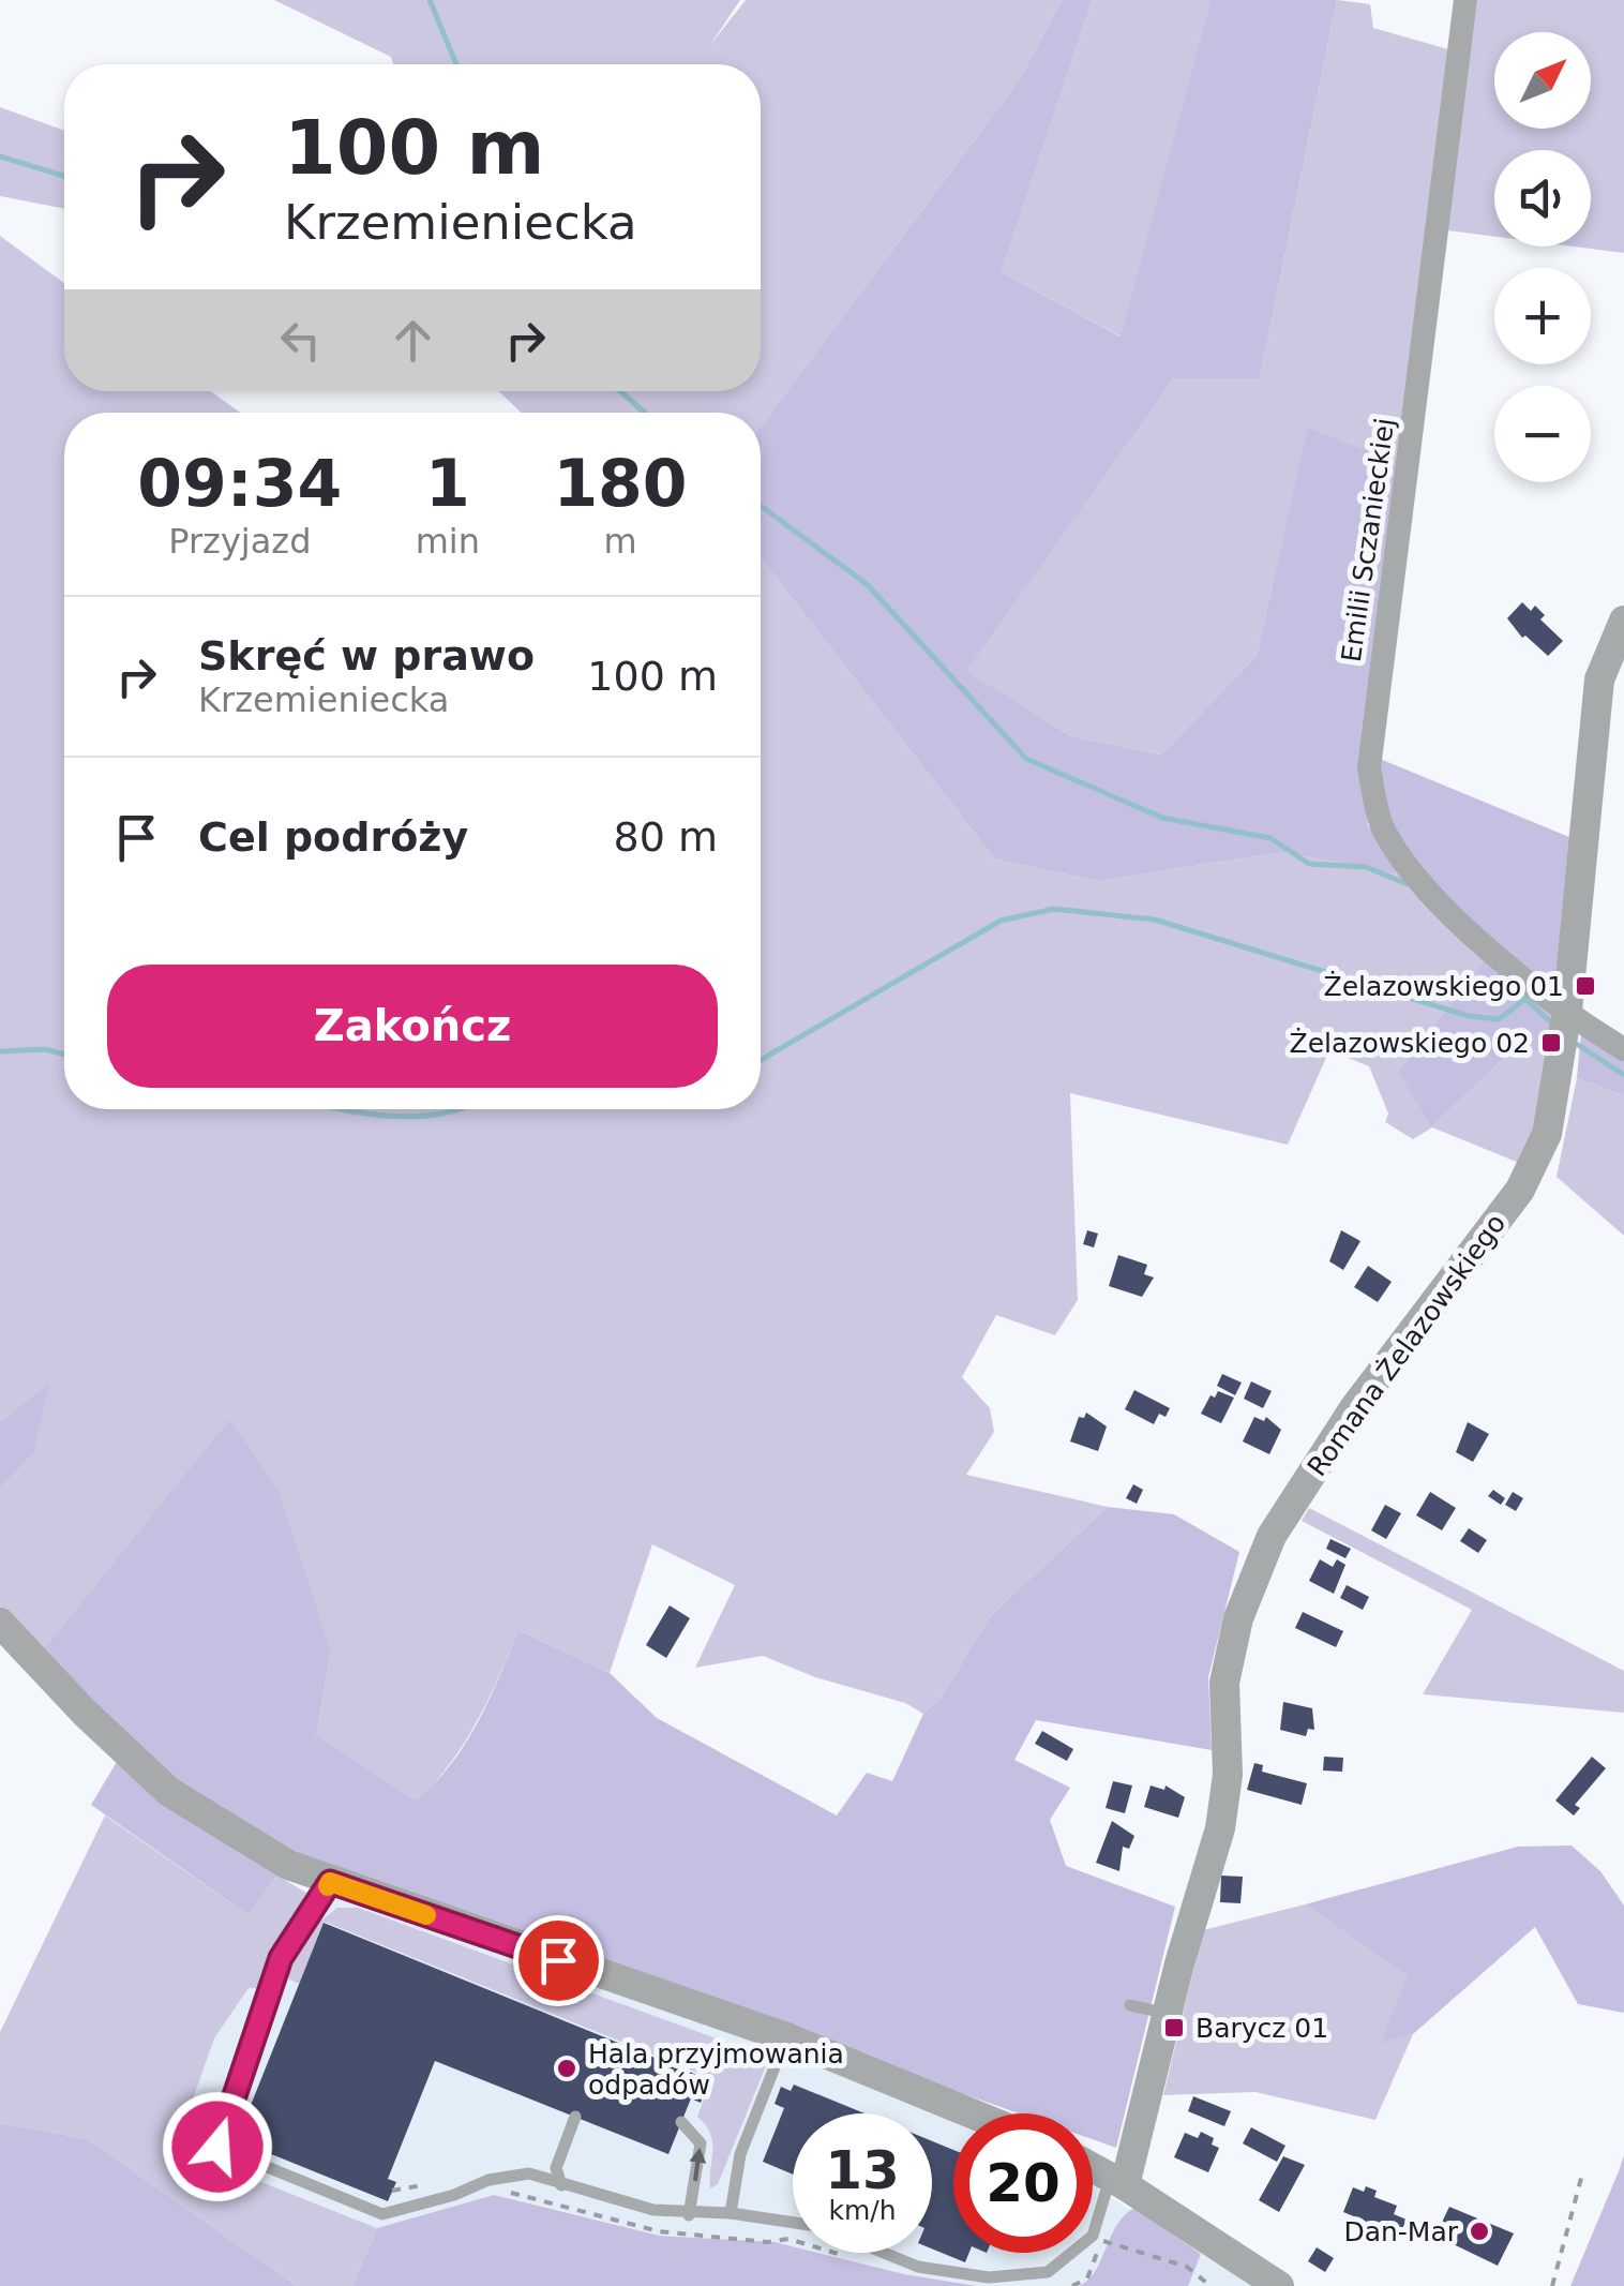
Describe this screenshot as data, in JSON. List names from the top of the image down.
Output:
{
  "streets": {
    "street": ["Emilii Sczanieckiej", "Romana Żelazowskiego"]
  },
  "crossings": [
    ["Emilii Sczanieckiej", "Romana Żelazowskiego"]
  ],
  "places": {
    "transit": ["Żelazowskiego 01", "Żelazowskiego 02", "Barycz 01"],
    "other": ["Hala przyjmowania odpadów", "Dan-Mar"]
  },
  "north": "top right",
  "page": {
    "map_buttons": ["+", "−"],
    "turn": ["100 m", "Krzemieniecka"],
    "eta": [
      "09:34",
      "Przyjazd",
      "1",
      "min",
      "180",
      "m"
    ],
    "list": [
      {
        "name": "Skręć w prawo",
        "note": "Krzemieniecka",
        "value": "100 m"
      },
      {
        "name": "Cel podróży",
        "value": "80 m"
      }
    ],
    "buttons": "Zakończ",
    "speed": "13 km/h",
    "limit": "20"
  }
}
